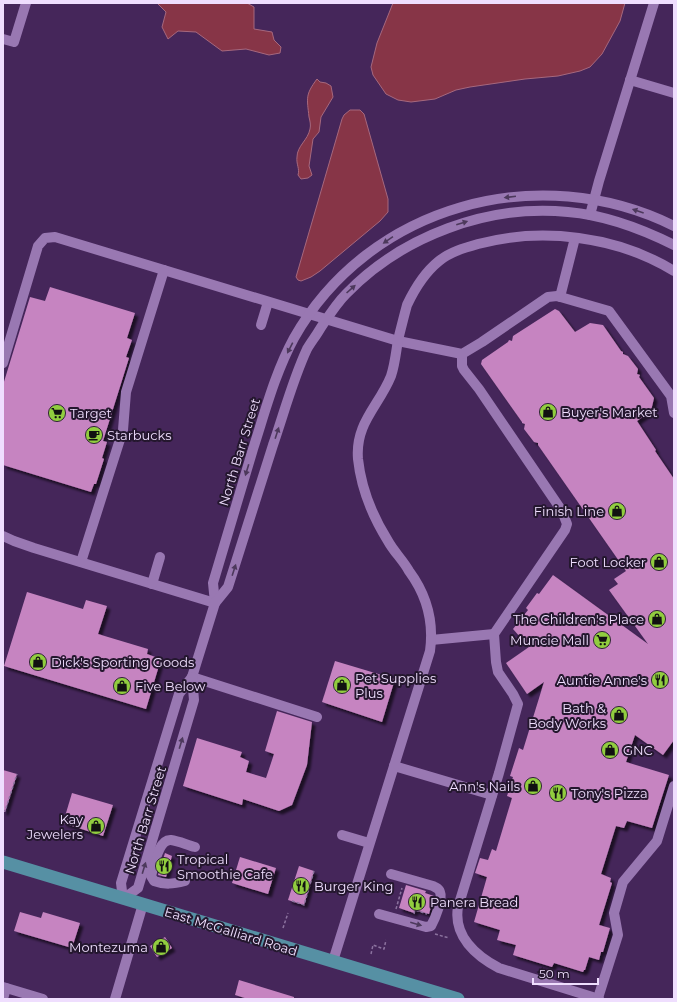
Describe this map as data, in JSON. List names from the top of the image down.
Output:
{
  "streets": {
    "main road": ["East McGalliard Road"],
    "street": ["North Barr Street"]
  },
  "crossings": [
    ["North Barr Street", "East McGalliard Road"]
  ],
  "places": {
    "shop": [
      "Buyer's Market",
      "Finish Line",
      "Foot Locker",
      "The Children's Place",
      "Dick's Sporting Goods",
      "Pet Supplies Plus",
      "Five Below",
      "Bath & Body Works",
      "GNC",
      "Ann's Nails",
      "Kay Jewelers",
      "Montezuma"
    ],
    "supermarket": ["Target", "Muncie Mall"],
    "cafe": ["Starbucks"],
    "restaurant": [
      "Auntie Anne's",
      "Tony's Pizza",
      "Tropical Smoothie Cafe",
      "Burger King",
      "Panera Bread"
    ]
  },
  "scale_bar": "50 m"
}
